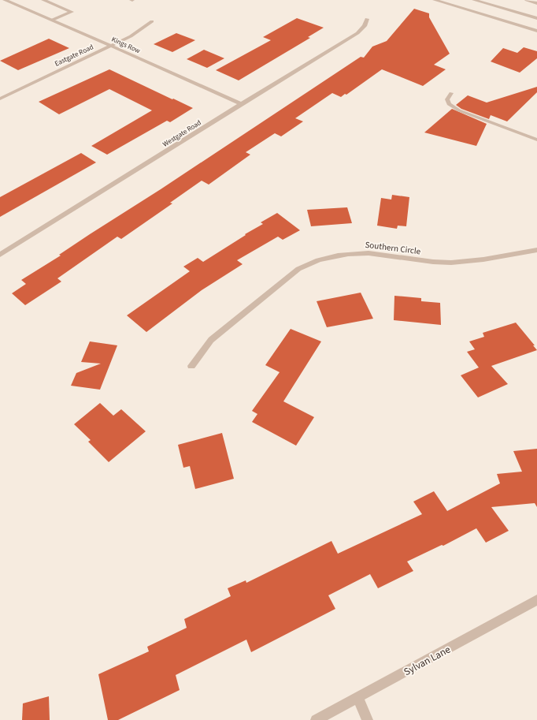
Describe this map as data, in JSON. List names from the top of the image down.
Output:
{
  "streets": {
    "street": [
      "Kings Row",
      "Eastgate Road",
      "Westgate Road",
      "Southern Circle",
      "Sylvan Lane"
    ]
  },
  "crossings": [
    ["Kings Row", "Eastgate Road"],
    ["Kings Row", "Westgate Road"]
  ]
}
